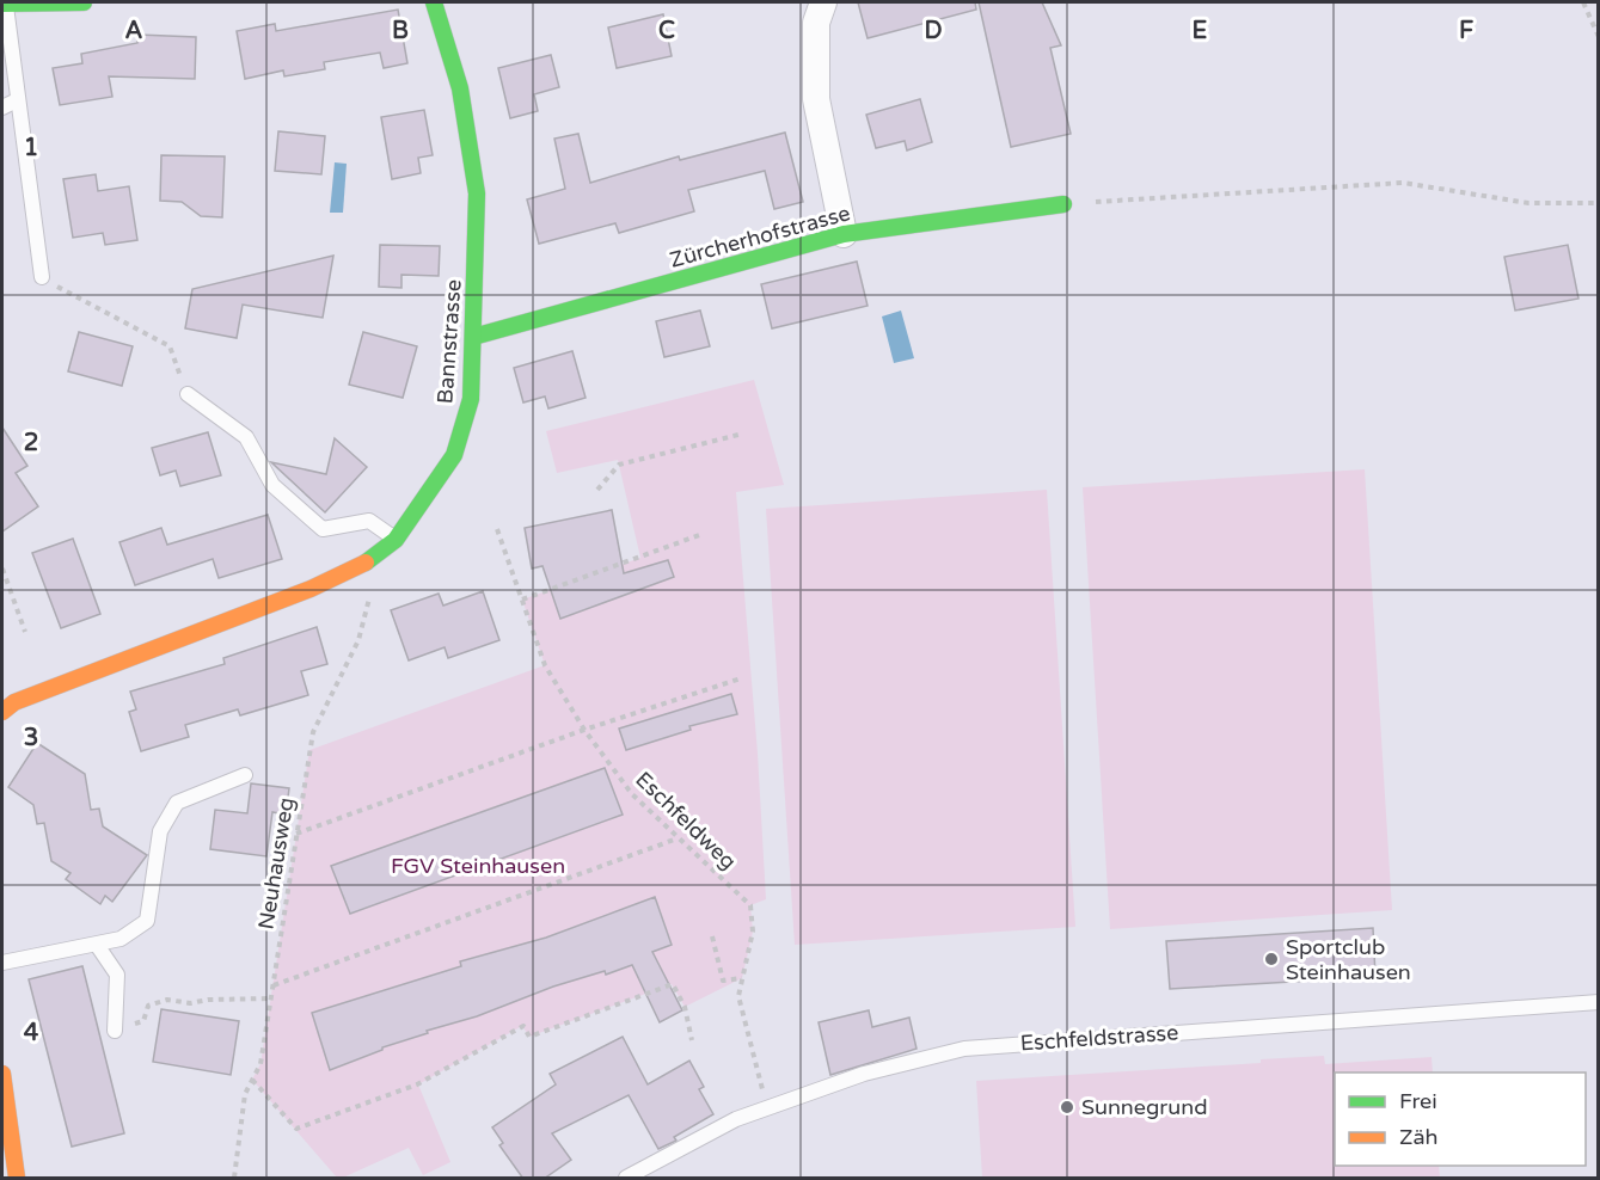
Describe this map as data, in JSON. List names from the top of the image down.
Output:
{
  "streets": {
    "street": ["Zürcherhofstrasse", "Bannstrasse"],
    "lane": ["Eschfeldstrasse"],
    "path": ["Eschfeldweg", "Neuhausweg"]
  },
  "crossings": [
    ["Zürcherhofstrasse", "Bannstrasse"],
    ["Bannstrasse", "Neuhausweg"],
    ["Eschfeldweg", "Eschfeldstrasse"]
  ],
  "parks": ["FGV Steinhausen"],
  "places": ["Sportclub Steinhausen", "Sunnegrund"],
  "legend": ["Frei", "Zäh"],
  "grid": {
    "columns": [
      "A",
      "B",
      "C",
      "D",
      "E",
      "F"
    ],
    "rows": [
      "1",
      "2",
      "3",
      "4"
    ]
  }
}
